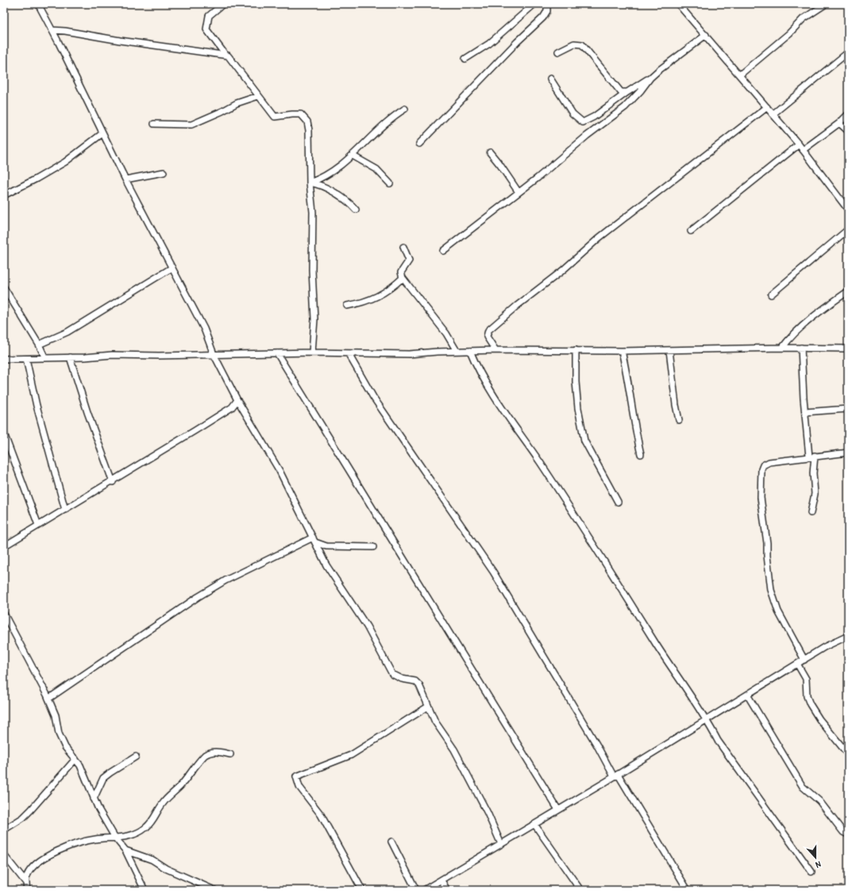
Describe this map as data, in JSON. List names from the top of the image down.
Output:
{
  "north": "bottom"
}
